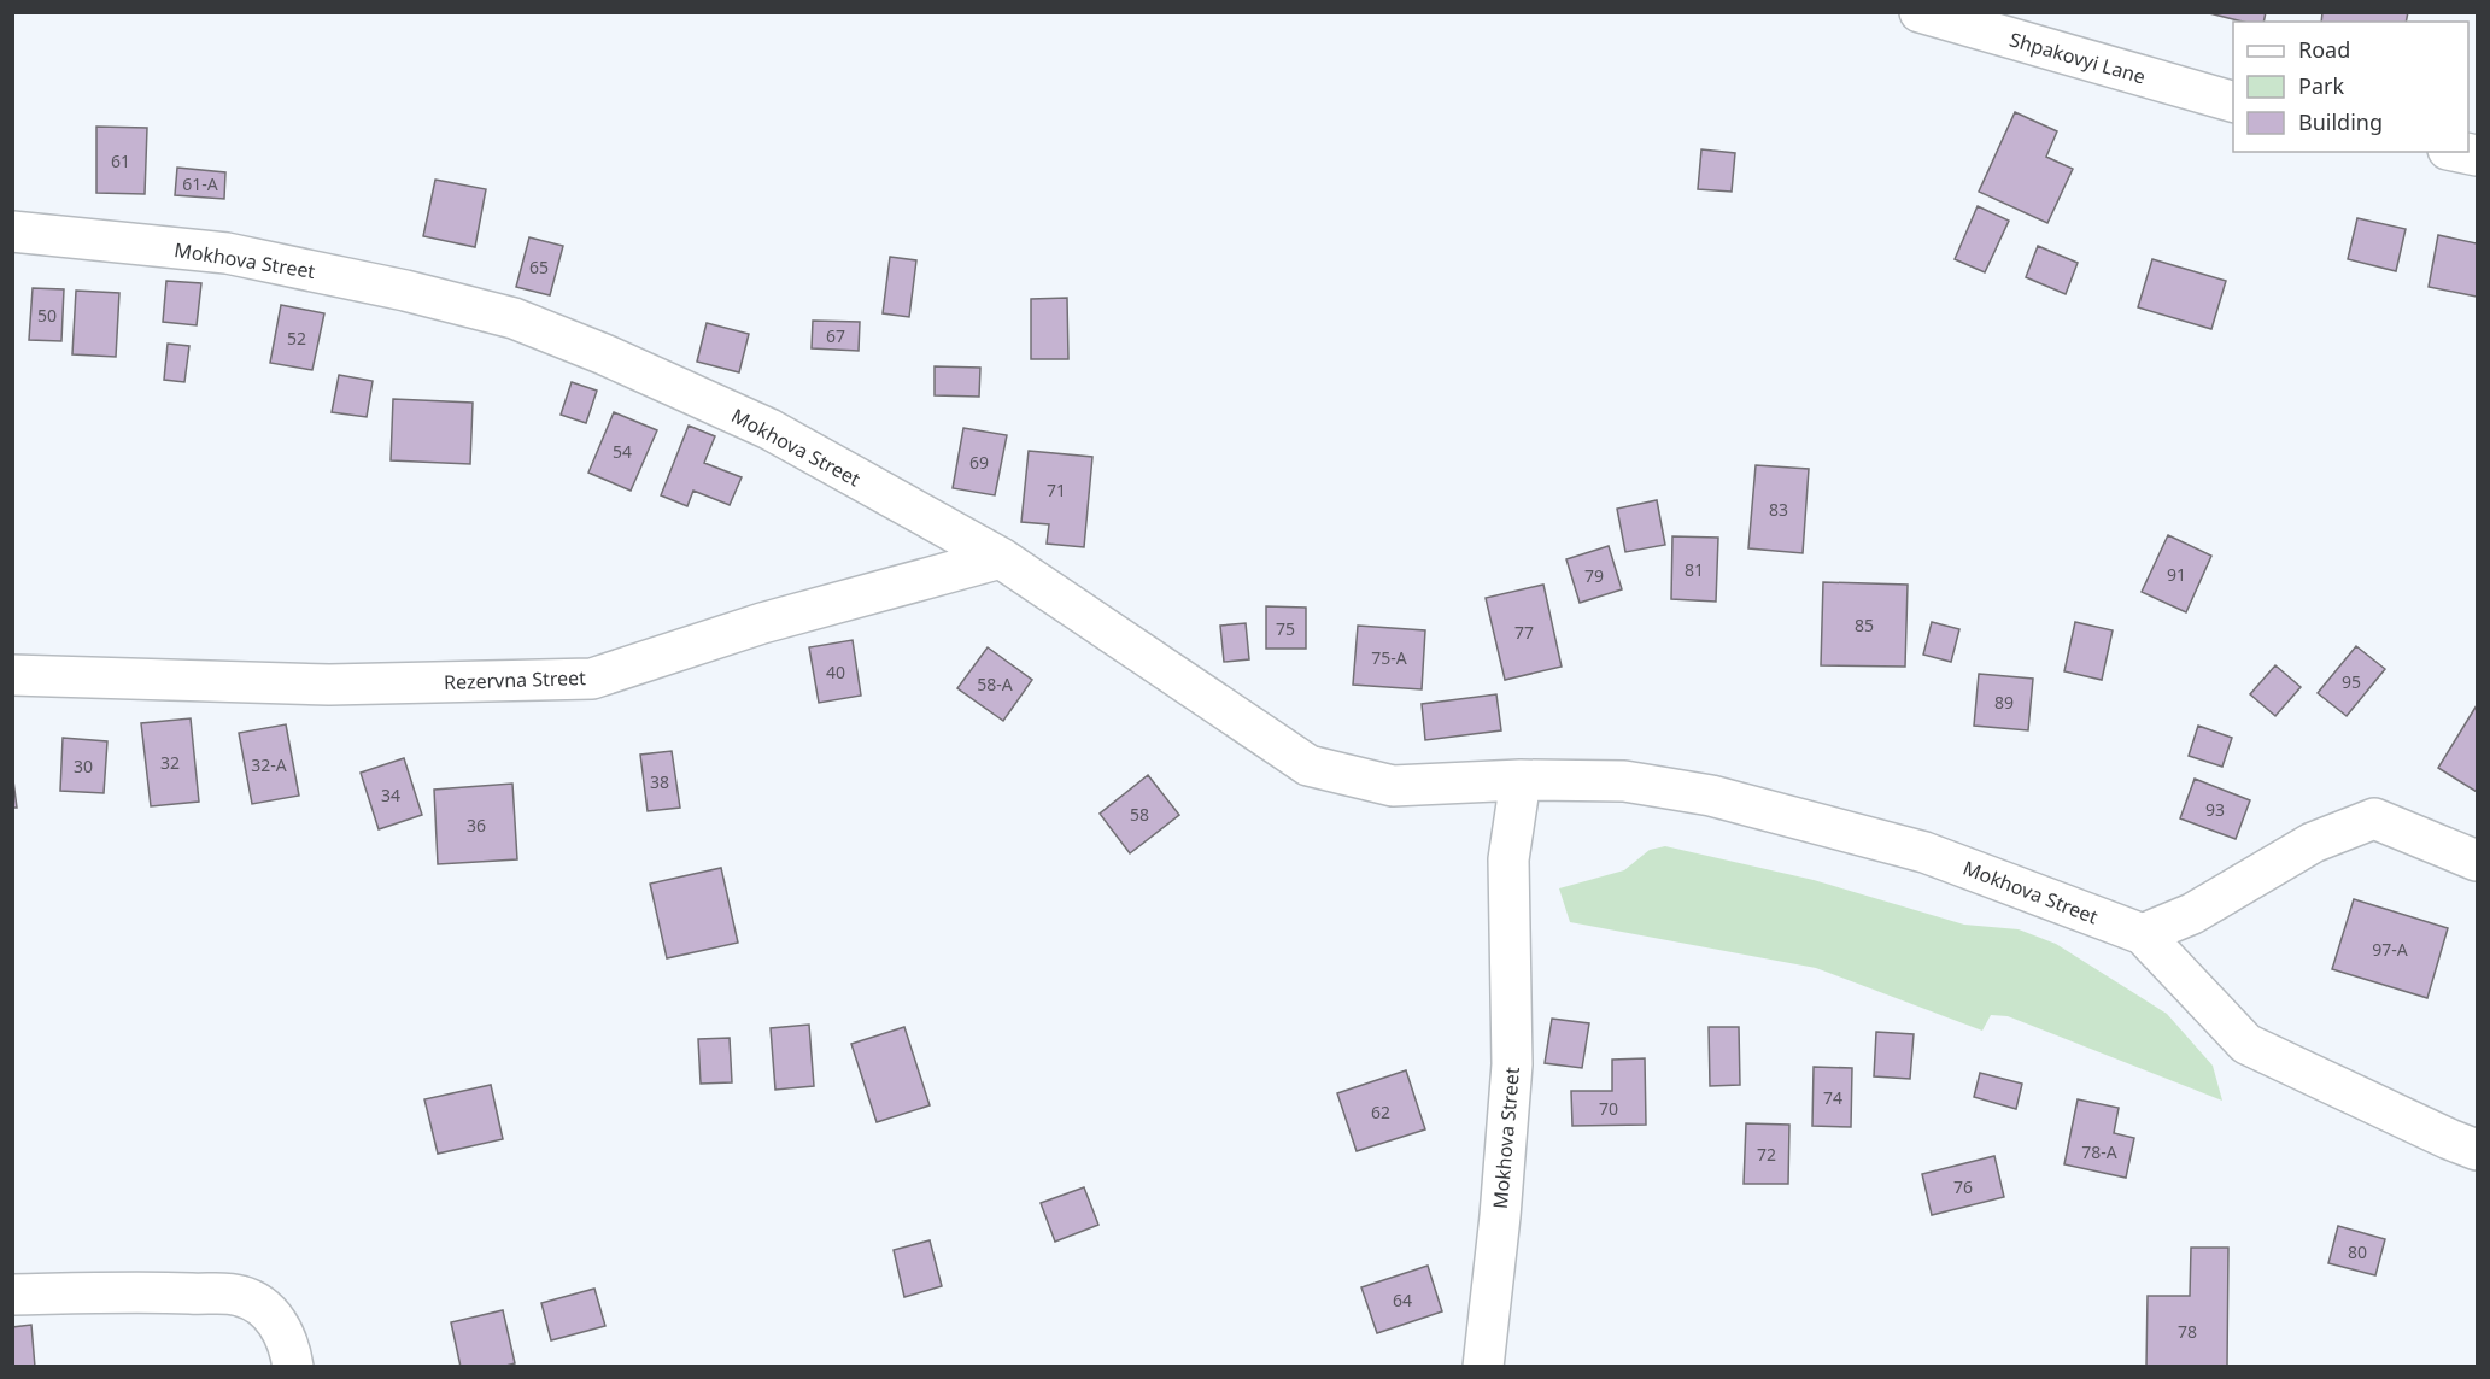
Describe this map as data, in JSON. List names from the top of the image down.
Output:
{
  "streets": {
    "street": ["Shpakovyi Lane", "Mokhova Street", "Rezervna Street"]
  },
  "crossings": [
    ["Mokhova Street", "Rezervna Street"]
  ],
  "house_numbers": [
    "61",
    "61-А",
    "65",
    "50",
    "67",
    "52",
    "54",
    "69",
    "71",
    "83",
    "81",
    "91",
    "79",
    "85",
    "75",
    "77",
    "75-А",
    "40",
    "95",
    "58-А",
    "89",
    "32",
    "32-А",
    "30",
    "38",
    "34",
    "93",
    "58",
    "36",
    "97-А",
    "74",
    "70",
    "62",
    "78-А",
    "72",
    "76",
    "80",
    "64",
    "78"
  ],
  "legend": ["Road", "Park", "Building"]
}
